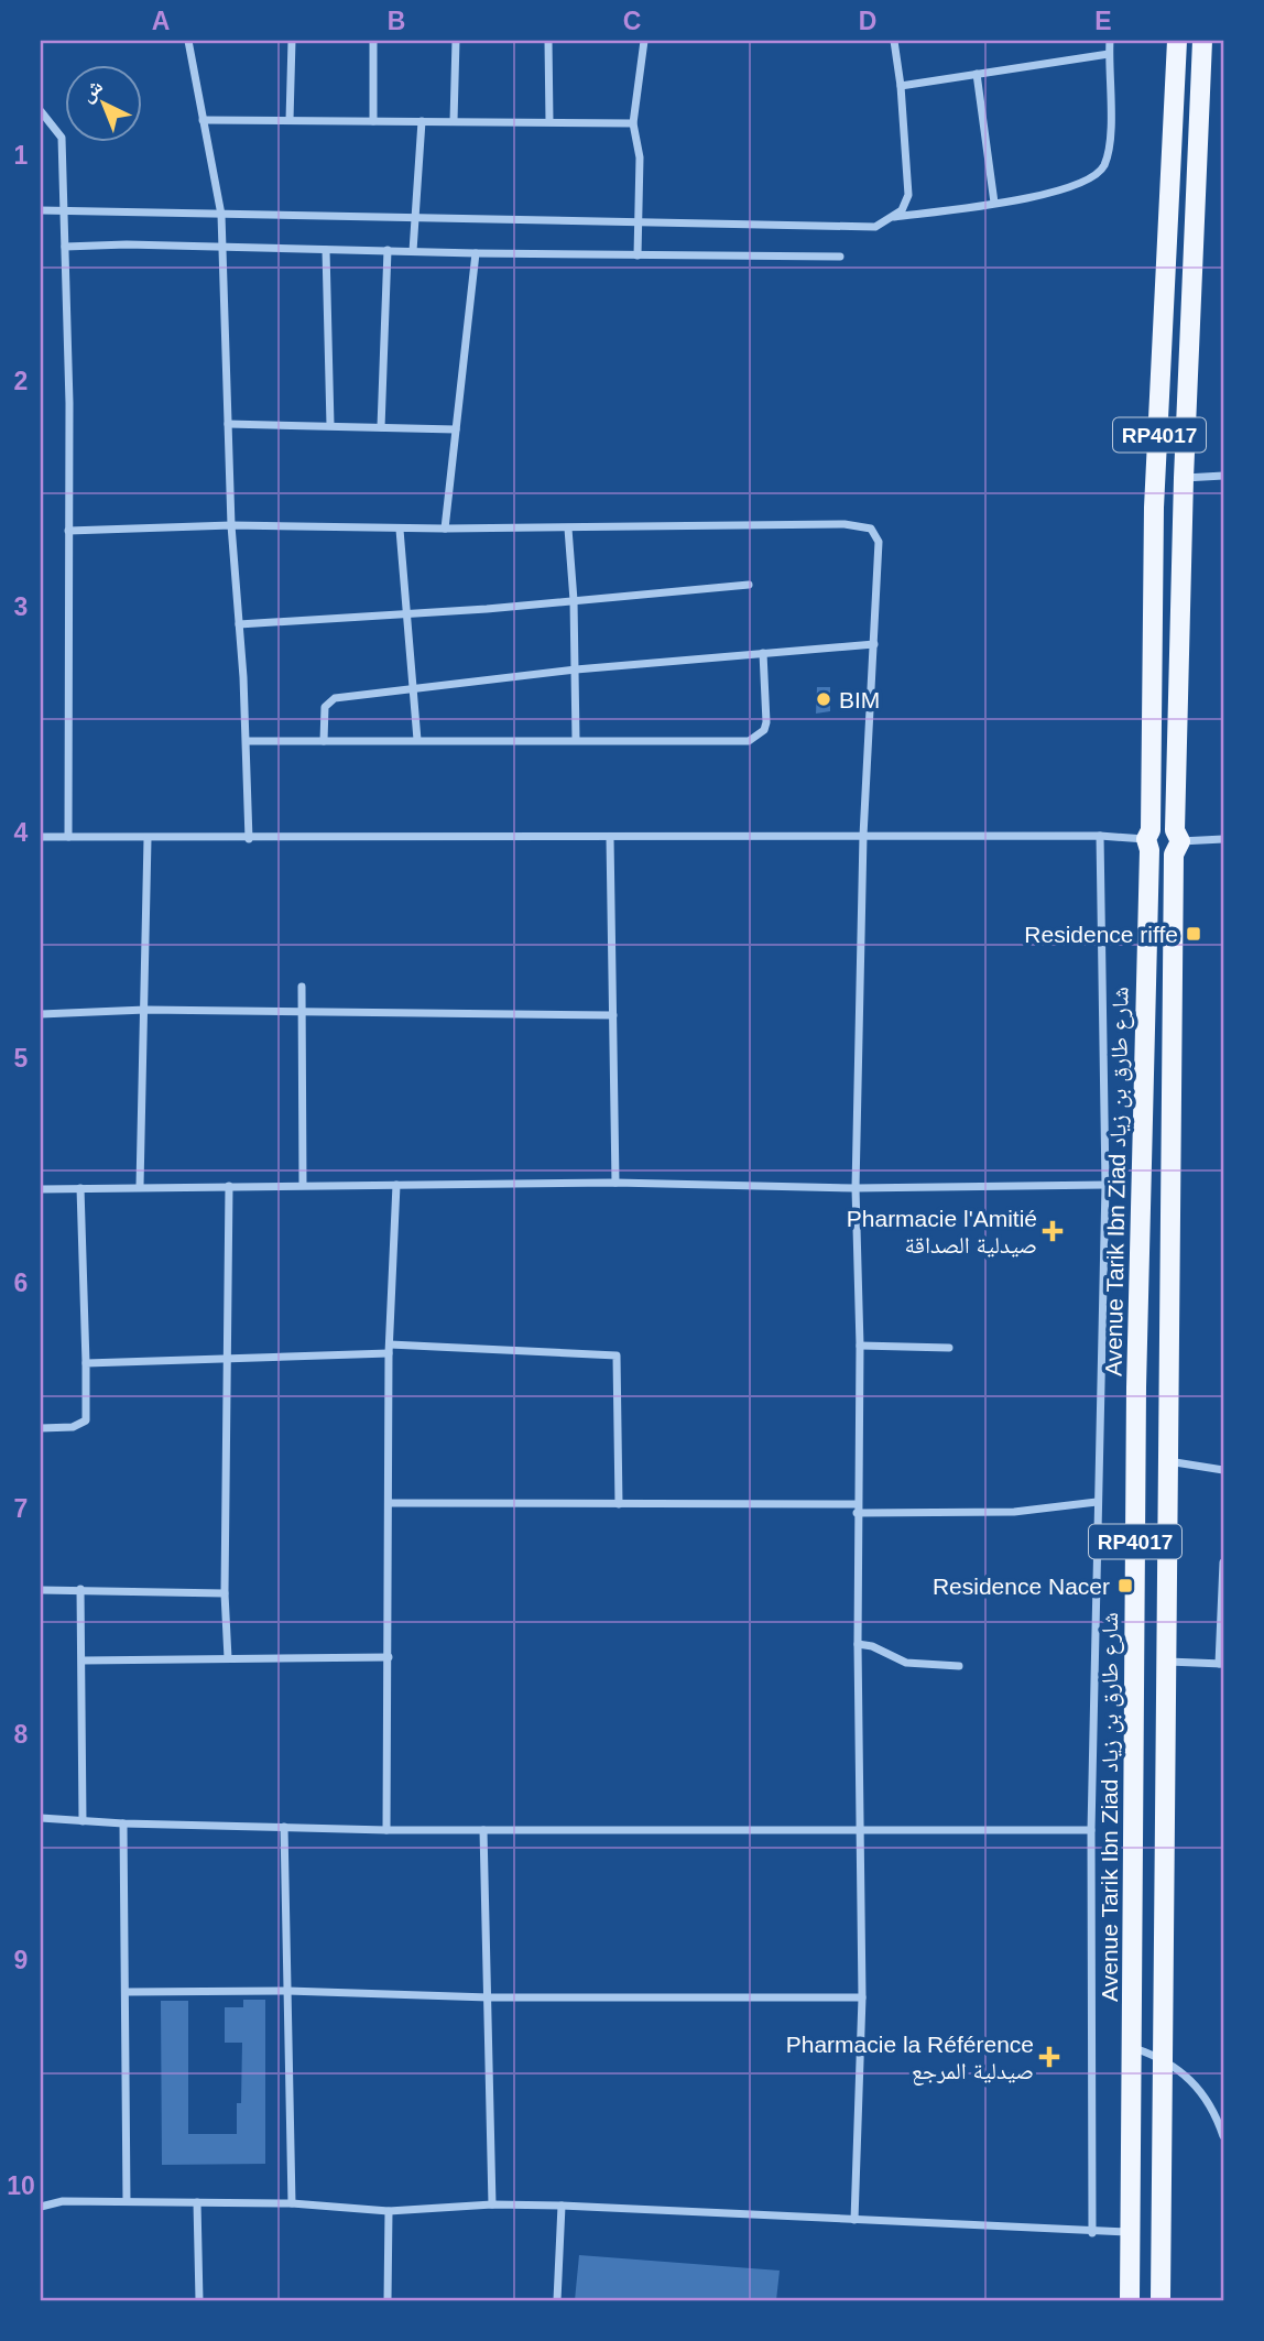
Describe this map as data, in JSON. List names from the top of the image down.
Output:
{
  "streets": {
    "main road": ["RP4017", "Avenue Tarik Ibn Ziad شارع طارق بن زياد"]
  },
  "places": {
    "other": ["BIM"],
    "transit": ["Residence riffe", "Residence Nacer"],
    "health": ["Pharmacie l'Amitié صيدلية الصداقة", "Pharmacie la Référence صيدلية المرجع"]
  },
  "north": "top left",
  "grid": {
    "columns": [
      "A",
      "B",
      "C",
      "D",
      "E"
    ],
    "rows": [
      "1",
      "2",
      "3",
      "4",
      "5",
      "6",
      "7",
      "8",
      "9",
      "10"
    ]
  }
}
